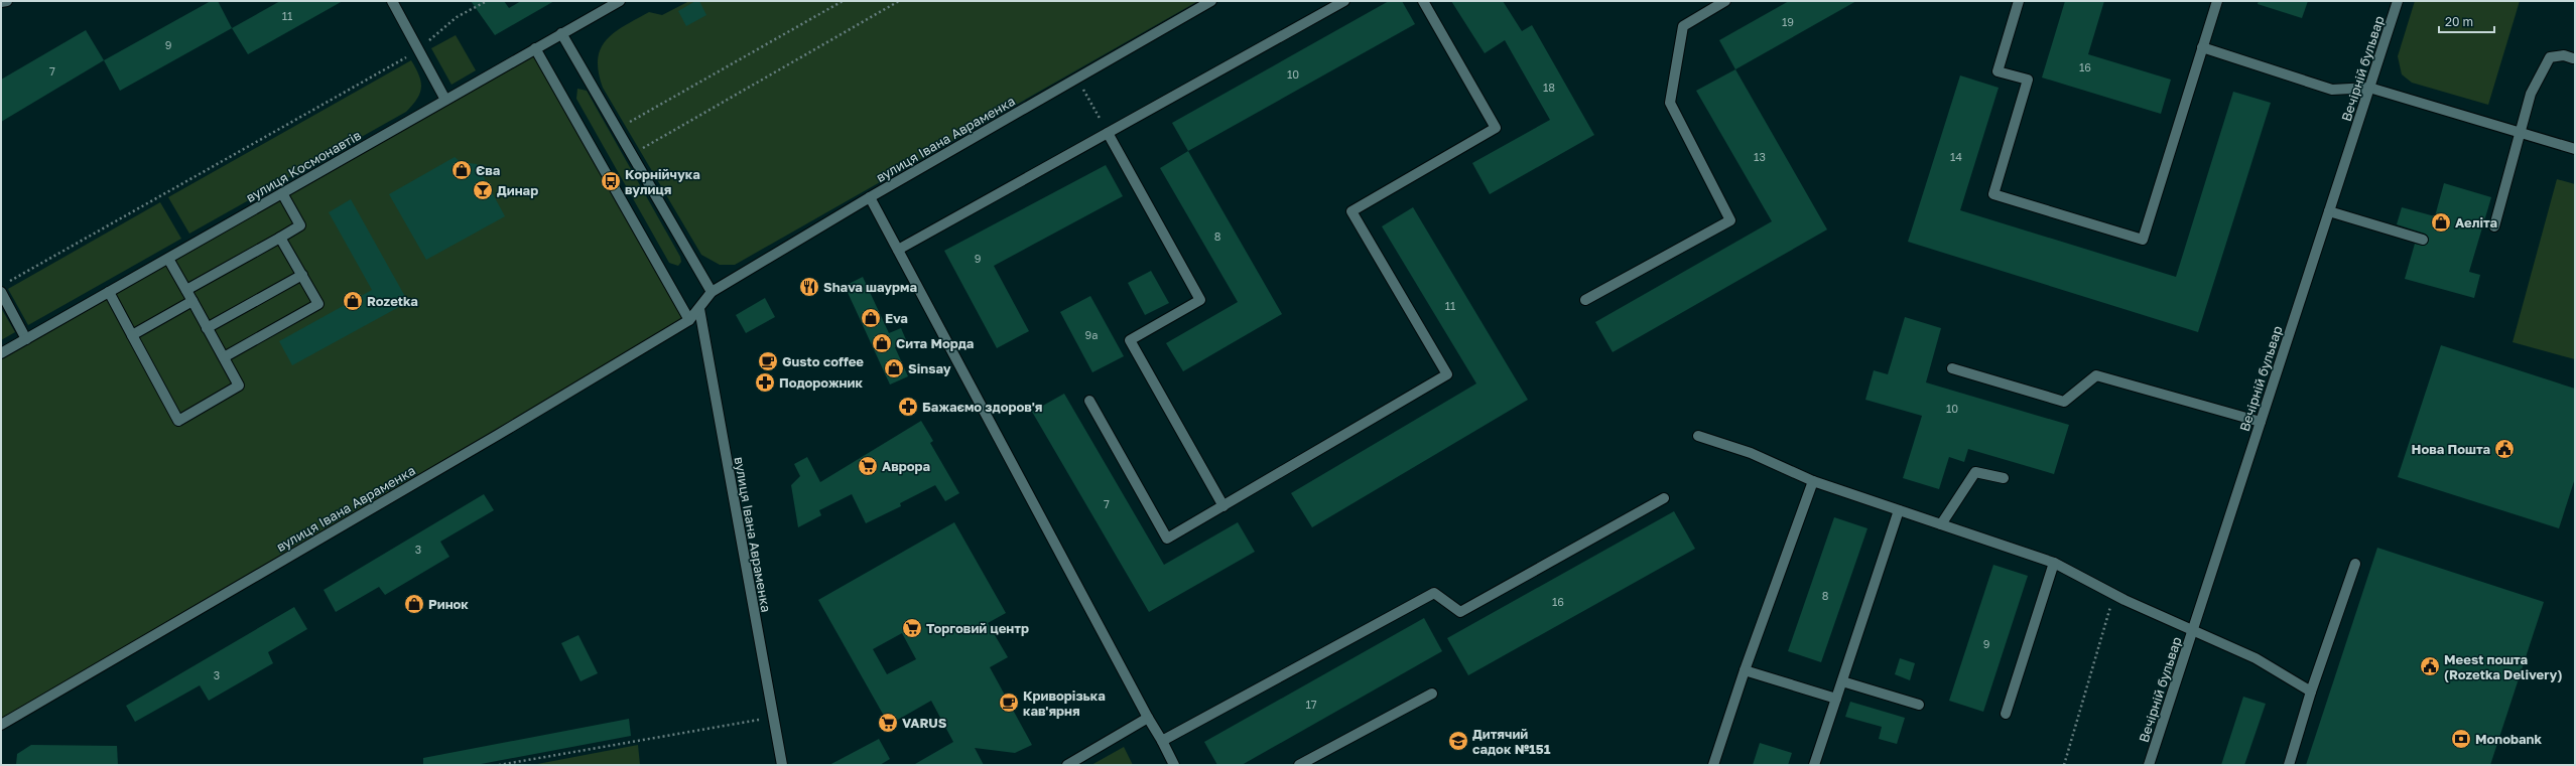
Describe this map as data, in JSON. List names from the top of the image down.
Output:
{
  "streets": {
    "street": ["Вечірній бульвар", "вулиця Івана Авраменка", "вулиця Космонавтів"]
  },
  "places": {
    "shop": [
      "Єва",
      "Аеліта",
      "Rozetka",
      "Eva",
      "Сита Морда",
      "Sinsay",
      "Ринок"
    ],
    "bus stop": ["Корнійчука вулиця"],
    "bar": ["Динар"],
    "restaurant": ["Shava шаурма"],
    "cafe": ["Gusto coffee", "Криворізька кав'ярня"],
    "pharmacy": ["Подорожник", "Бажаємо здоров'я"],
    "public building": ["Нова Пошта", "Meest пошта (Rozetka Delivery)"],
    "supermarket": ["Аврора", "Торговий центр", "VARUS"],
    "bank": ["Monobank"],
    "school or university": ["Дитячий садок №151"]
  },
  "house_numbers": [
    "11",
    "19",
    "9",
    "16",
    "7",
    "10",
    "18",
    "13",
    "14",
    "8",
    "9",
    "11",
    "9а",
    "10",
    "7",
    "3",
    "8",
    "16",
    "9",
    "3",
    "17"
  ],
  "scale_bar": "20 m"
}
